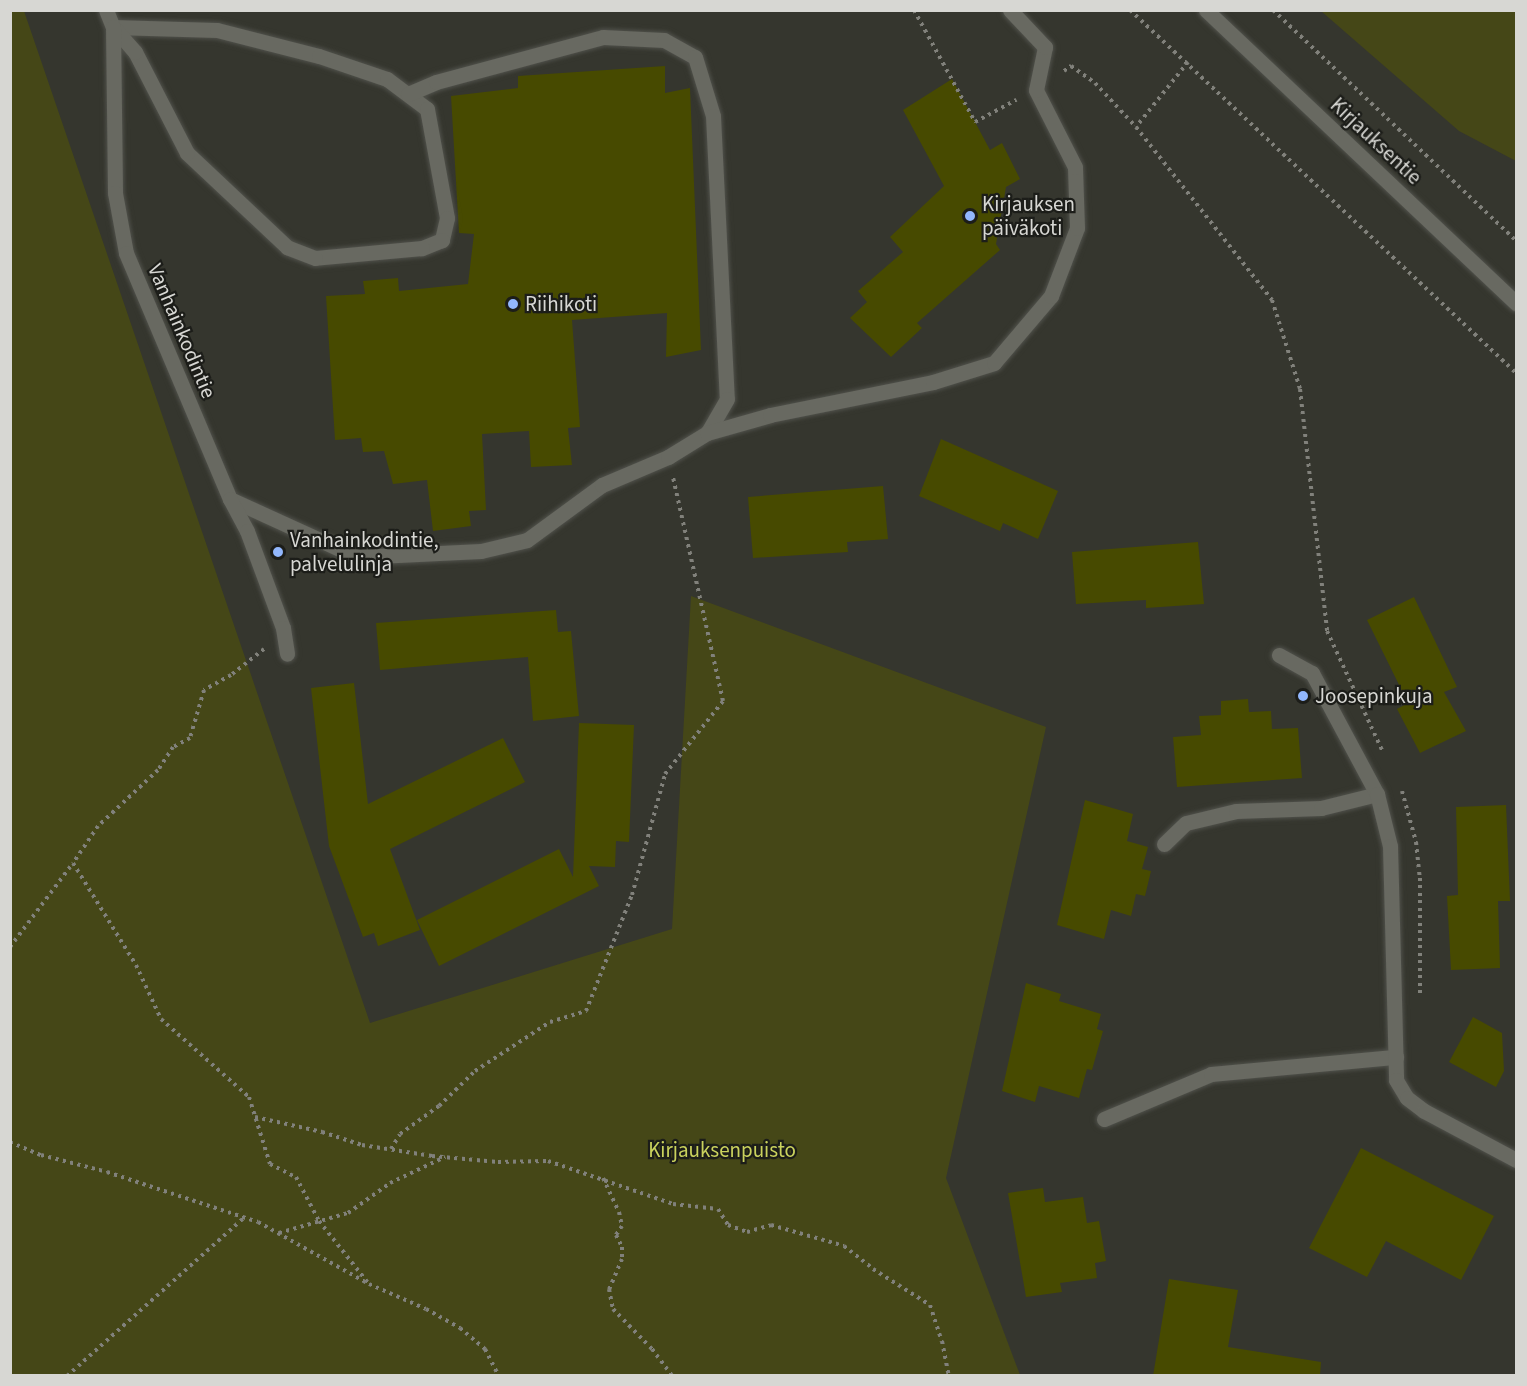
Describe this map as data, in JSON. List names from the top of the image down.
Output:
{
  "streets": {
    "street": ["Kirjauksentie", "Vanhainkodintie"]
  },
  "parks": ["Kirjauksenpuisto"],
  "places": [
    "Kirjauksen päiväkoti",
    "Riihikoti",
    "Vanhainkodintie, palvelulinja",
    "Joosepinkuja"
  ]
}
